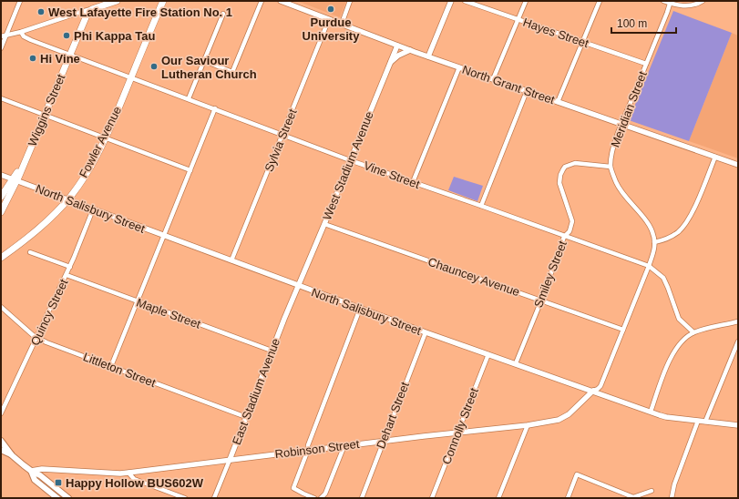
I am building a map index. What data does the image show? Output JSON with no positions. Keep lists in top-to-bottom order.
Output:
{
  "streets": {
    "main road": ["Wiggins Street", "Fowler Avenue"],
    "street": [
      "Hayes Street",
      "North Grant Street",
      "Meridian Street",
      "Sylvia Street",
      "West Stadium Avenue",
      "Vine Street",
      "North Salisbury Street",
      "Smiley Street",
      "Chauncey Avenue",
      "Quincy Street",
      "Maple Street",
      "Littleton Street",
      "East Stadium Avenue",
      "Dehart Street",
      "Connolly Street",
      "Robinson Street"
    ]
  },
  "crossings": [
    ["Hayes Street", "Meridian Street"],
    ["North Grant Street", "Meridian Street"],
    ["North Grant Street", "Sylvia Street"],
    ["North Grant Street", "West Stadium Avenue"],
    ["Meridian Street", "Smiley Street"],
    ["Wiggins Street", "Vine Street"],
    ["Wiggins Street", "North Salisbury Street"],
    ["Sylvia Street", "Vine Street"],
    ["Sylvia Street", "North Salisbury Street"],
    ["Fowler Avenue", "Vine Street"],
    ["Fowler Avenue", "North Salisbury Street"],
    ["West Stadium Avenue", "Vine Street"],
    ["West Stadium Avenue", "North Salisbury Street"],
    ["West Stadium Avenue", "Chauncey Avenue"],
    ["West Stadium Avenue", "East Stadium Avenue"],
    ["Vine Street", "Smiley Street"],
    ["North Salisbury Street", "Smiley Street"],
    ["North Salisbury Street", "Quincy Street"],
    ["North Salisbury Street", "East Stadium Avenue"],
    ["North Salisbury Street", "Dehart Street"],
    ["North Salisbury Street", "Connolly Street"],
    ["North Salisbury Street", "Robinson Street"],
    ["Smiley Street", "Chauncey Avenue"],
    ["Quincy Street", "Maple Street"],
    ["Quincy Street", "Littleton Street"],
    ["Maple Street", "East Stadium Avenue"],
    ["Littleton Street", "East Stadium Avenue"],
    ["East Stadium Avenue", "Robinson Street"],
    ["Dehart Street", "Robinson Street"],
    ["Connolly Street", "Robinson Street"]
  ],
  "places": {
    "other": [
      "Purdue University",
      "West Lafayette Fire Station No. 1",
      "Phi Kappa Tau",
      "Hi Vine",
      "Our Saviour Lutheran Church"
    ],
    "transit": ["Happy Hollow BUS602W"]
  },
  "scale_bar": "100 m"
}
